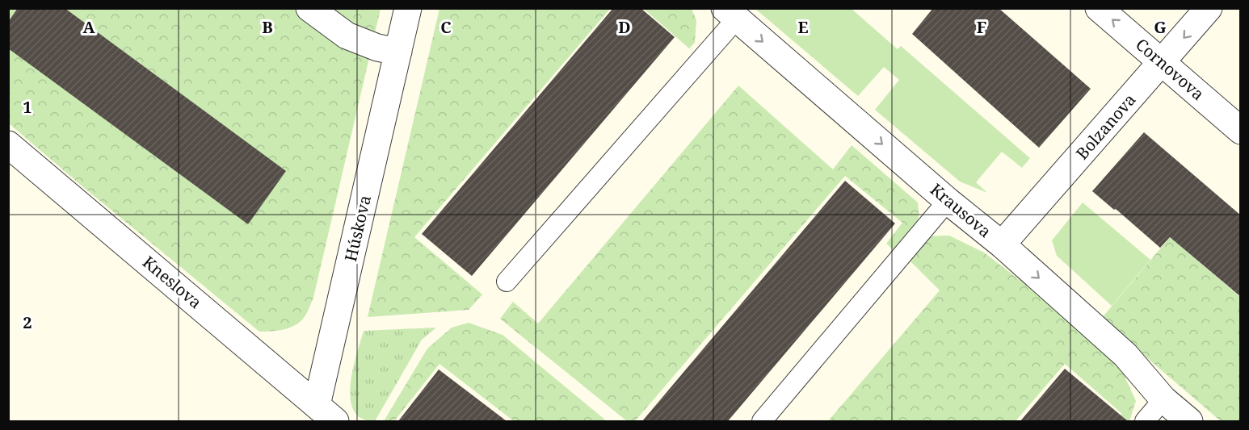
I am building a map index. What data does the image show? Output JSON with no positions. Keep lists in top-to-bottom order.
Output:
{
  "streets": {
    "street": [
      "Cornovova",
      "Bolzanova",
      "Krausova",
      "Húskova",
      "Kneslova"
    ]
  },
  "crossings": [
    ["Cornovova", "Bolzanova"],
    ["Bolzanova", "Krausova"],
    ["Húskova", "Kneslova"]
  ],
  "one_way": ["Cornovova", "Krausova"],
  "grid": {
    "columns": [
      "A",
      "B",
      "C",
      "D",
      "E",
      "F",
      "G"
    ],
    "rows": ["1", "2"]
  }
}
